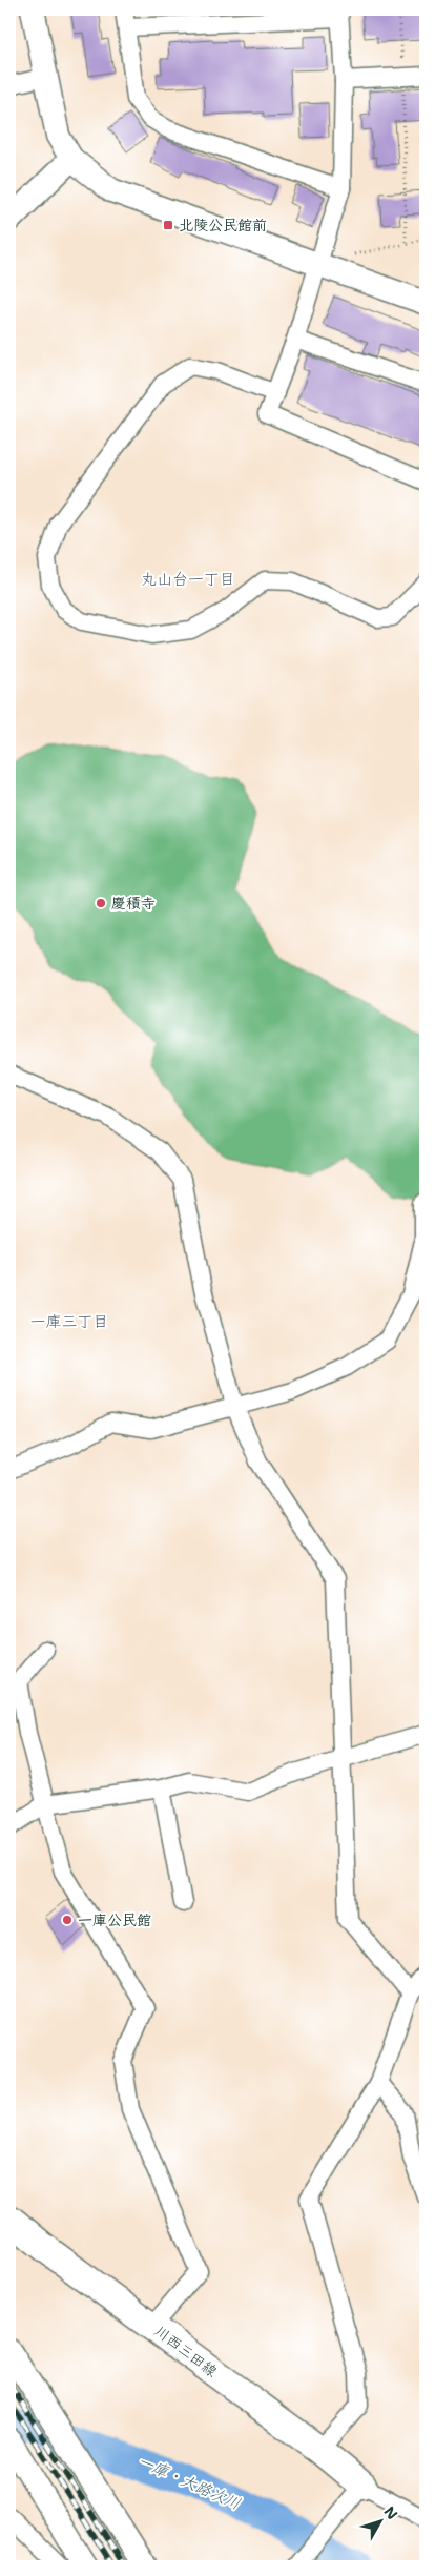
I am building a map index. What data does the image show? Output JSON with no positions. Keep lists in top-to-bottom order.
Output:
{
  "streets": {
    "main road": ["川西三田線"]
  },
  "districts": ["丸山台一丁目", "一庫三丁目"],
  "water": ["一庫・大路次川"],
  "places": {
    "transit": ["北陵公民館前"],
    "other": ["慶積寺", "一庫公民館"]
  },
  "north": "top right"
}
